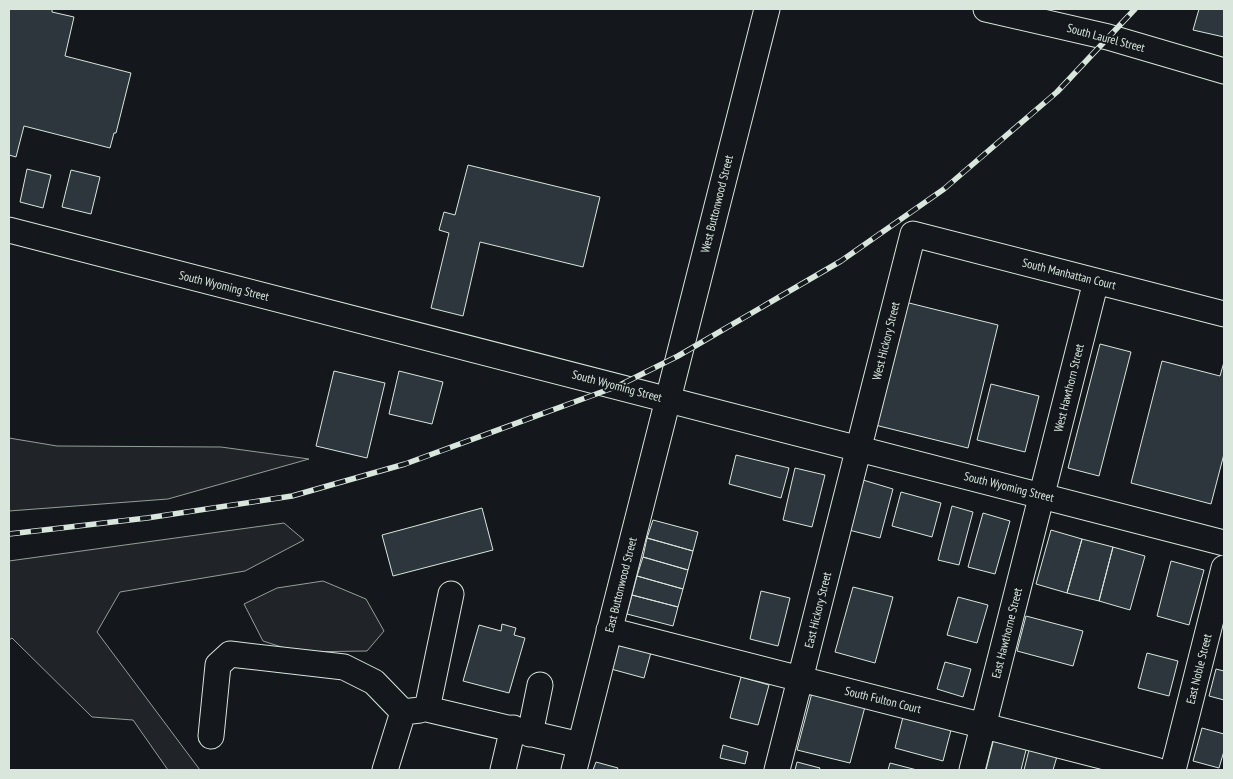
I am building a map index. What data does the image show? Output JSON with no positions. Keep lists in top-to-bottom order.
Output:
{
  "streets": {
    "street": [
      "South Laurel Street",
      "West Buttonwood Street",
      "South Manhattan Court",
      "South Wyoming Street",
      "West Hickory Street",
      "West Hawthorn Street",
      "East Buttonwood Street",
      "East Hickory Street",
      "East Hawthorne Street",
      "East Noble Street",
      "South Fulton Court"
    ]
  },
  "crossings": [
    ["West Buttonwood Street", "South Wyoming Street"],
    ["West Buttonwood Street", "East Buttonwood Street"],
    ["South Manhattan Court", "West Hickory Street"],
    ["South Manhattan Court", "West Hawthorn Street"],
    ["South Wyoming Street", "West Hickory Street"],
    ["South Wyoming Street", "West Hawthorn Street"],
    ["South Wyoming Street", "East Buttonwood Street"],
    ["South Wyoming Street", "East Hickory Street"],
    ["South Wyoming Street", "East Hawthorne Street"],
    ["West Hickory Street", "East Hickory Street"],
    ["West Hawthorn Street", "East Hawthorne Street"],
    ["East Buttonwood Street", "South Fulton Court"],
    ["East Hickory Street", "South Fulton Court"],
    ["East Hawthorne Street", "South Fulton Court"]
  ]
}
